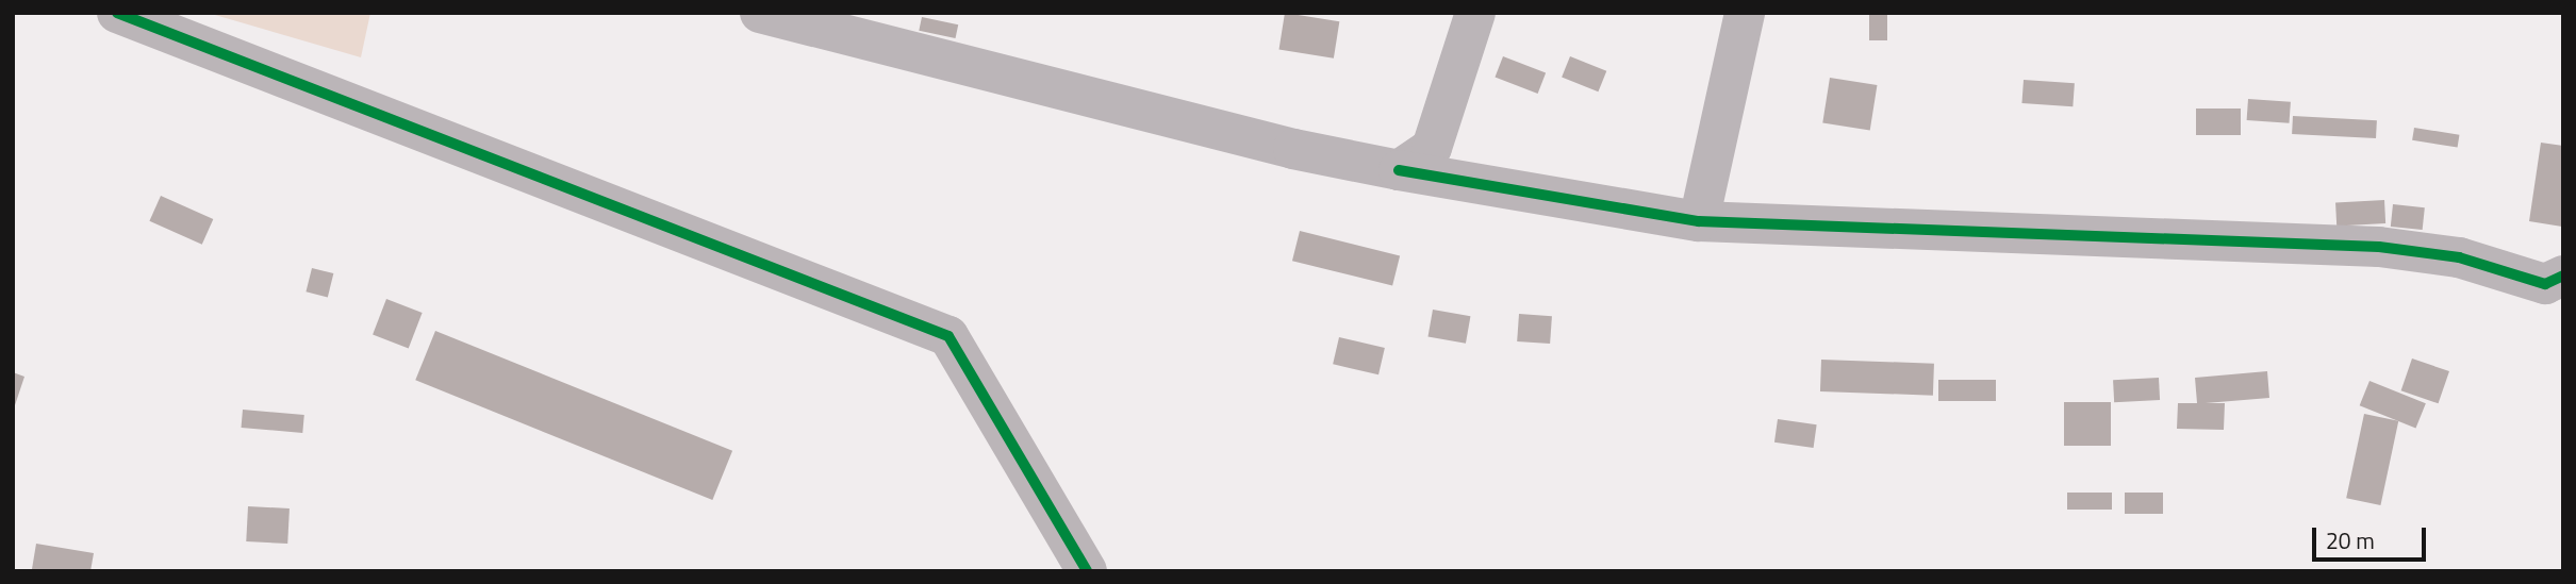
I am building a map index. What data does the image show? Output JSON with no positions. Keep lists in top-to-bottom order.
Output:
{
  "scale_bar": "20 m"
}
